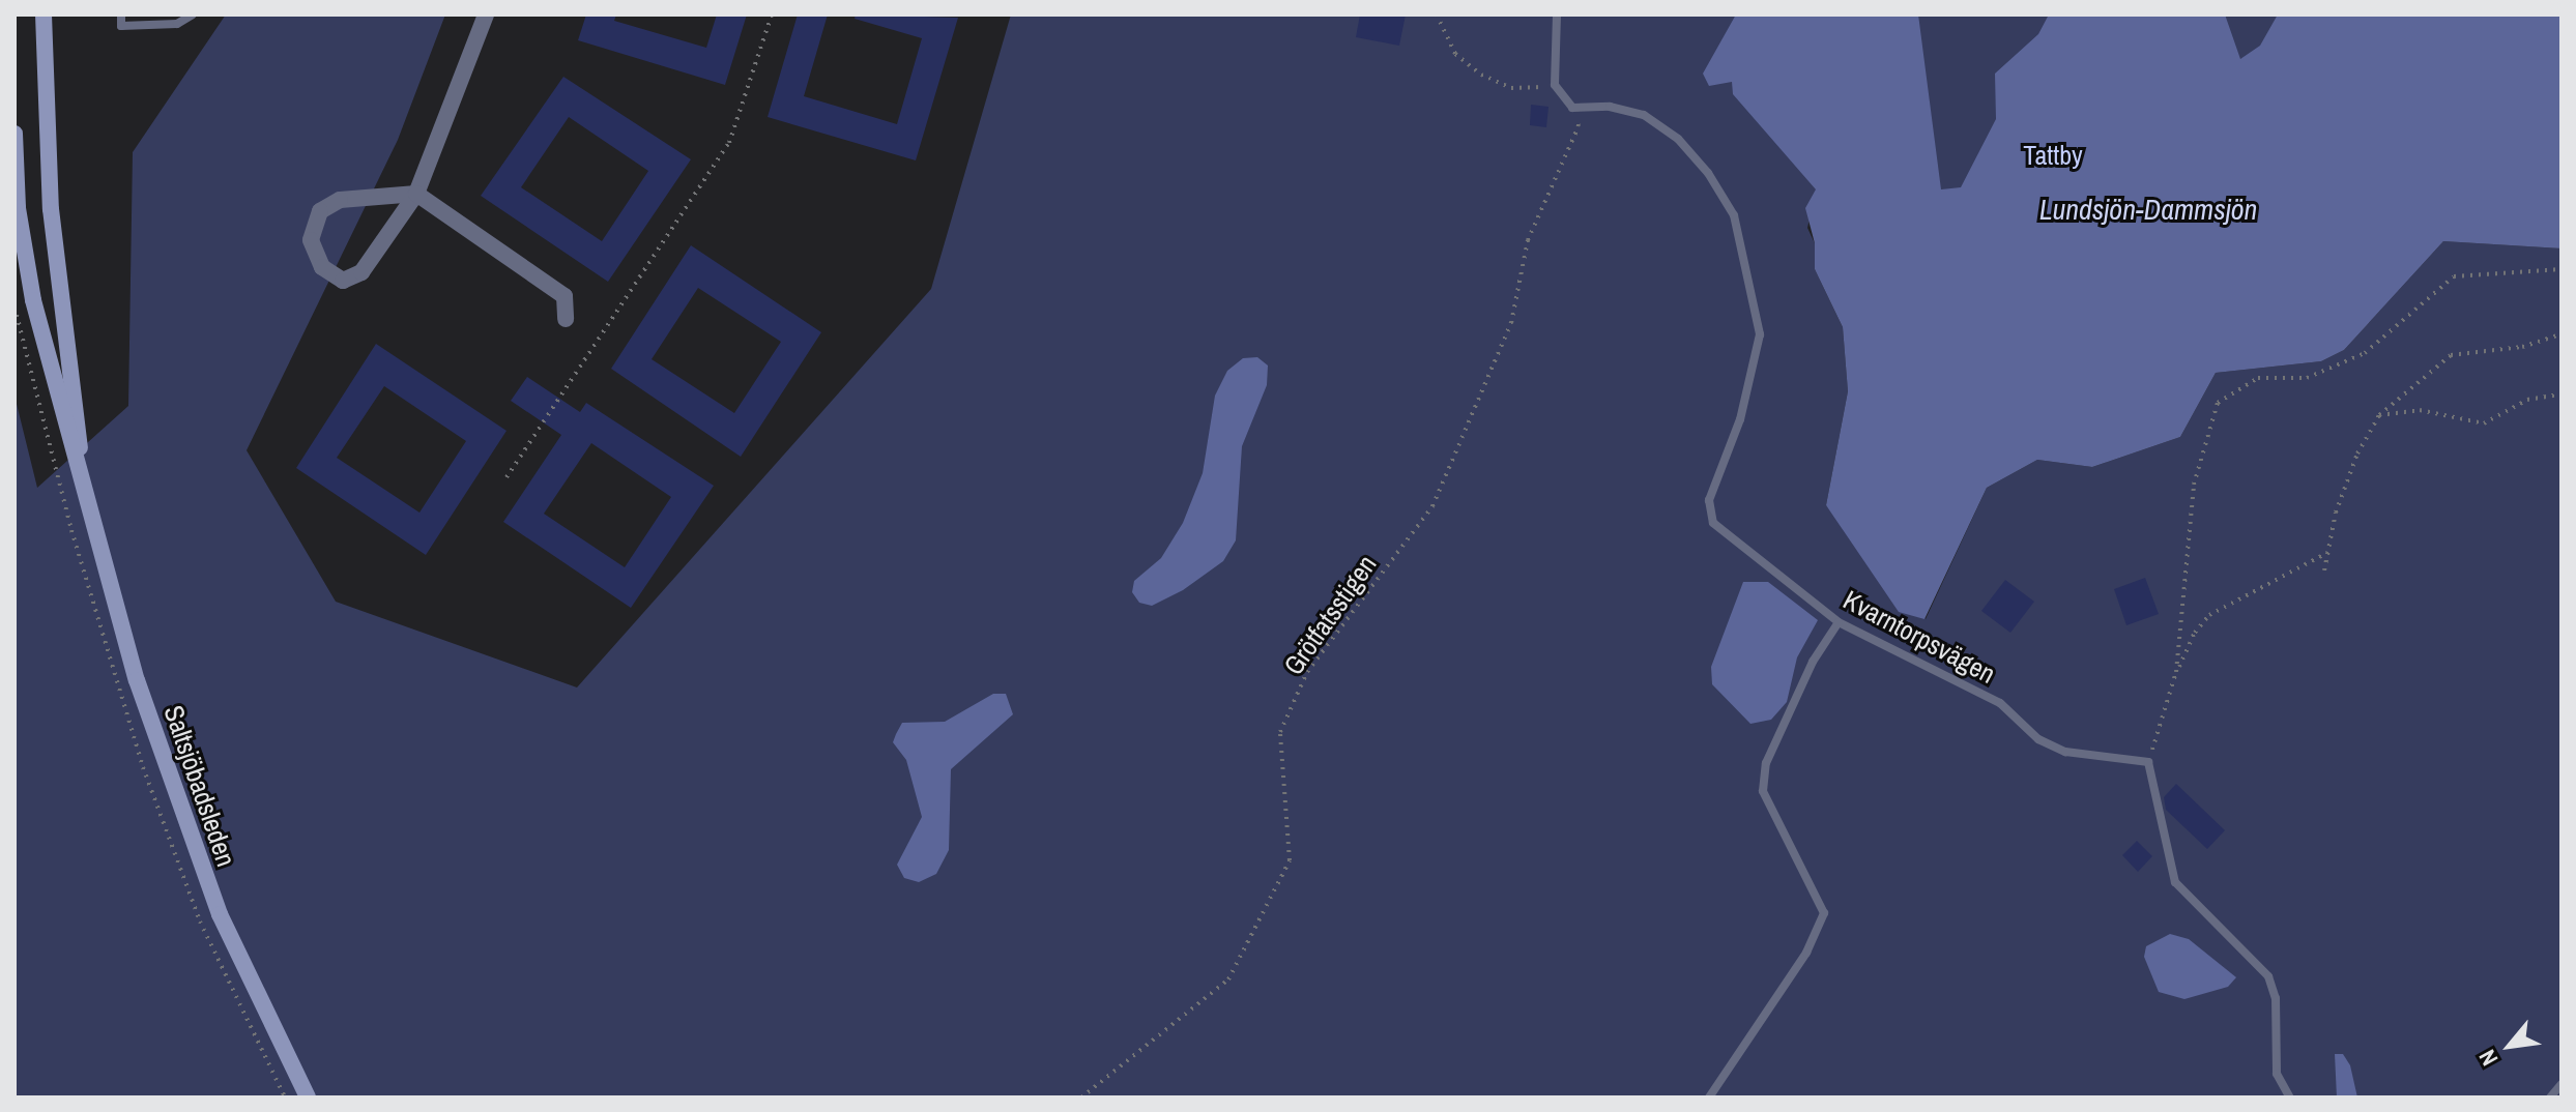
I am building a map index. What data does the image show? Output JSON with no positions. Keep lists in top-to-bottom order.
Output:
{
  "streets": {
    "main road": ["Saltsjöbadsleden"],
    "lane": ["Kvarntorpsvägen"],
    "path": ["Grötfatsstigen"]
  },
  "crossings": [
    ["Grötfatsstigen", "Kvarntorpsvägen"]
  ],
  "water": ["Lundsjön-Dammsjön"],
  "parks": ["Tattby"],
  "north": "bottom left"
}
